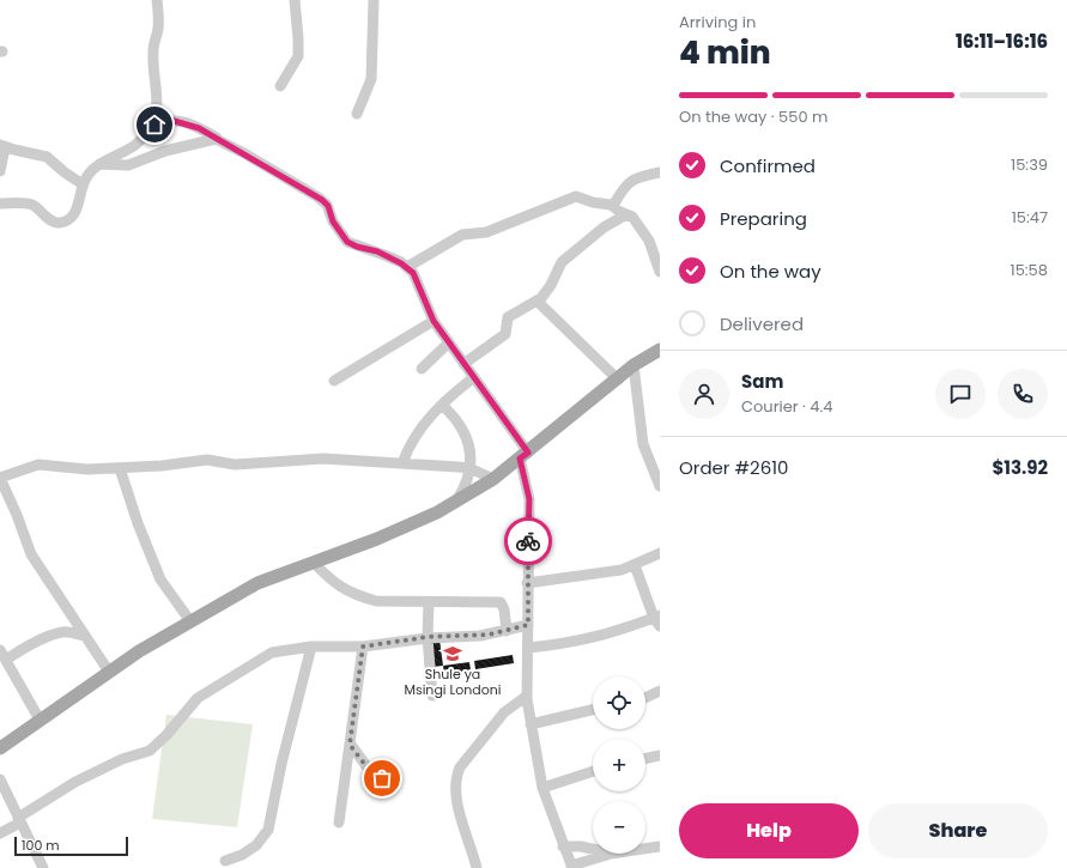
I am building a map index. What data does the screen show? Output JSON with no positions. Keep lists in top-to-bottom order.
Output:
{
  "places": {
    "school or university": ["Shule ya Msingi Londoni"]
  },
  "scale_bar": "100 m",
  "page": {
    "heading": ["4 min", "Arriving in", "16:11–16:16"],
    "panel": [
      "Sam",
      "Courier · 4.4",
      "Order #2610",
      "$13.92"
    ],
    "bar": "On the way · 550 m",
    "list": [
      ["Confirmed", "15:39"],
      ["Preparing", "15:47"],
      ["On the way", "15:58"],
      "Delivered"
    ],
    "map_buttons": ["+", "−"],
    "buttons": ["Help", "Share"],
    "scale": "100 m"
  }
}
